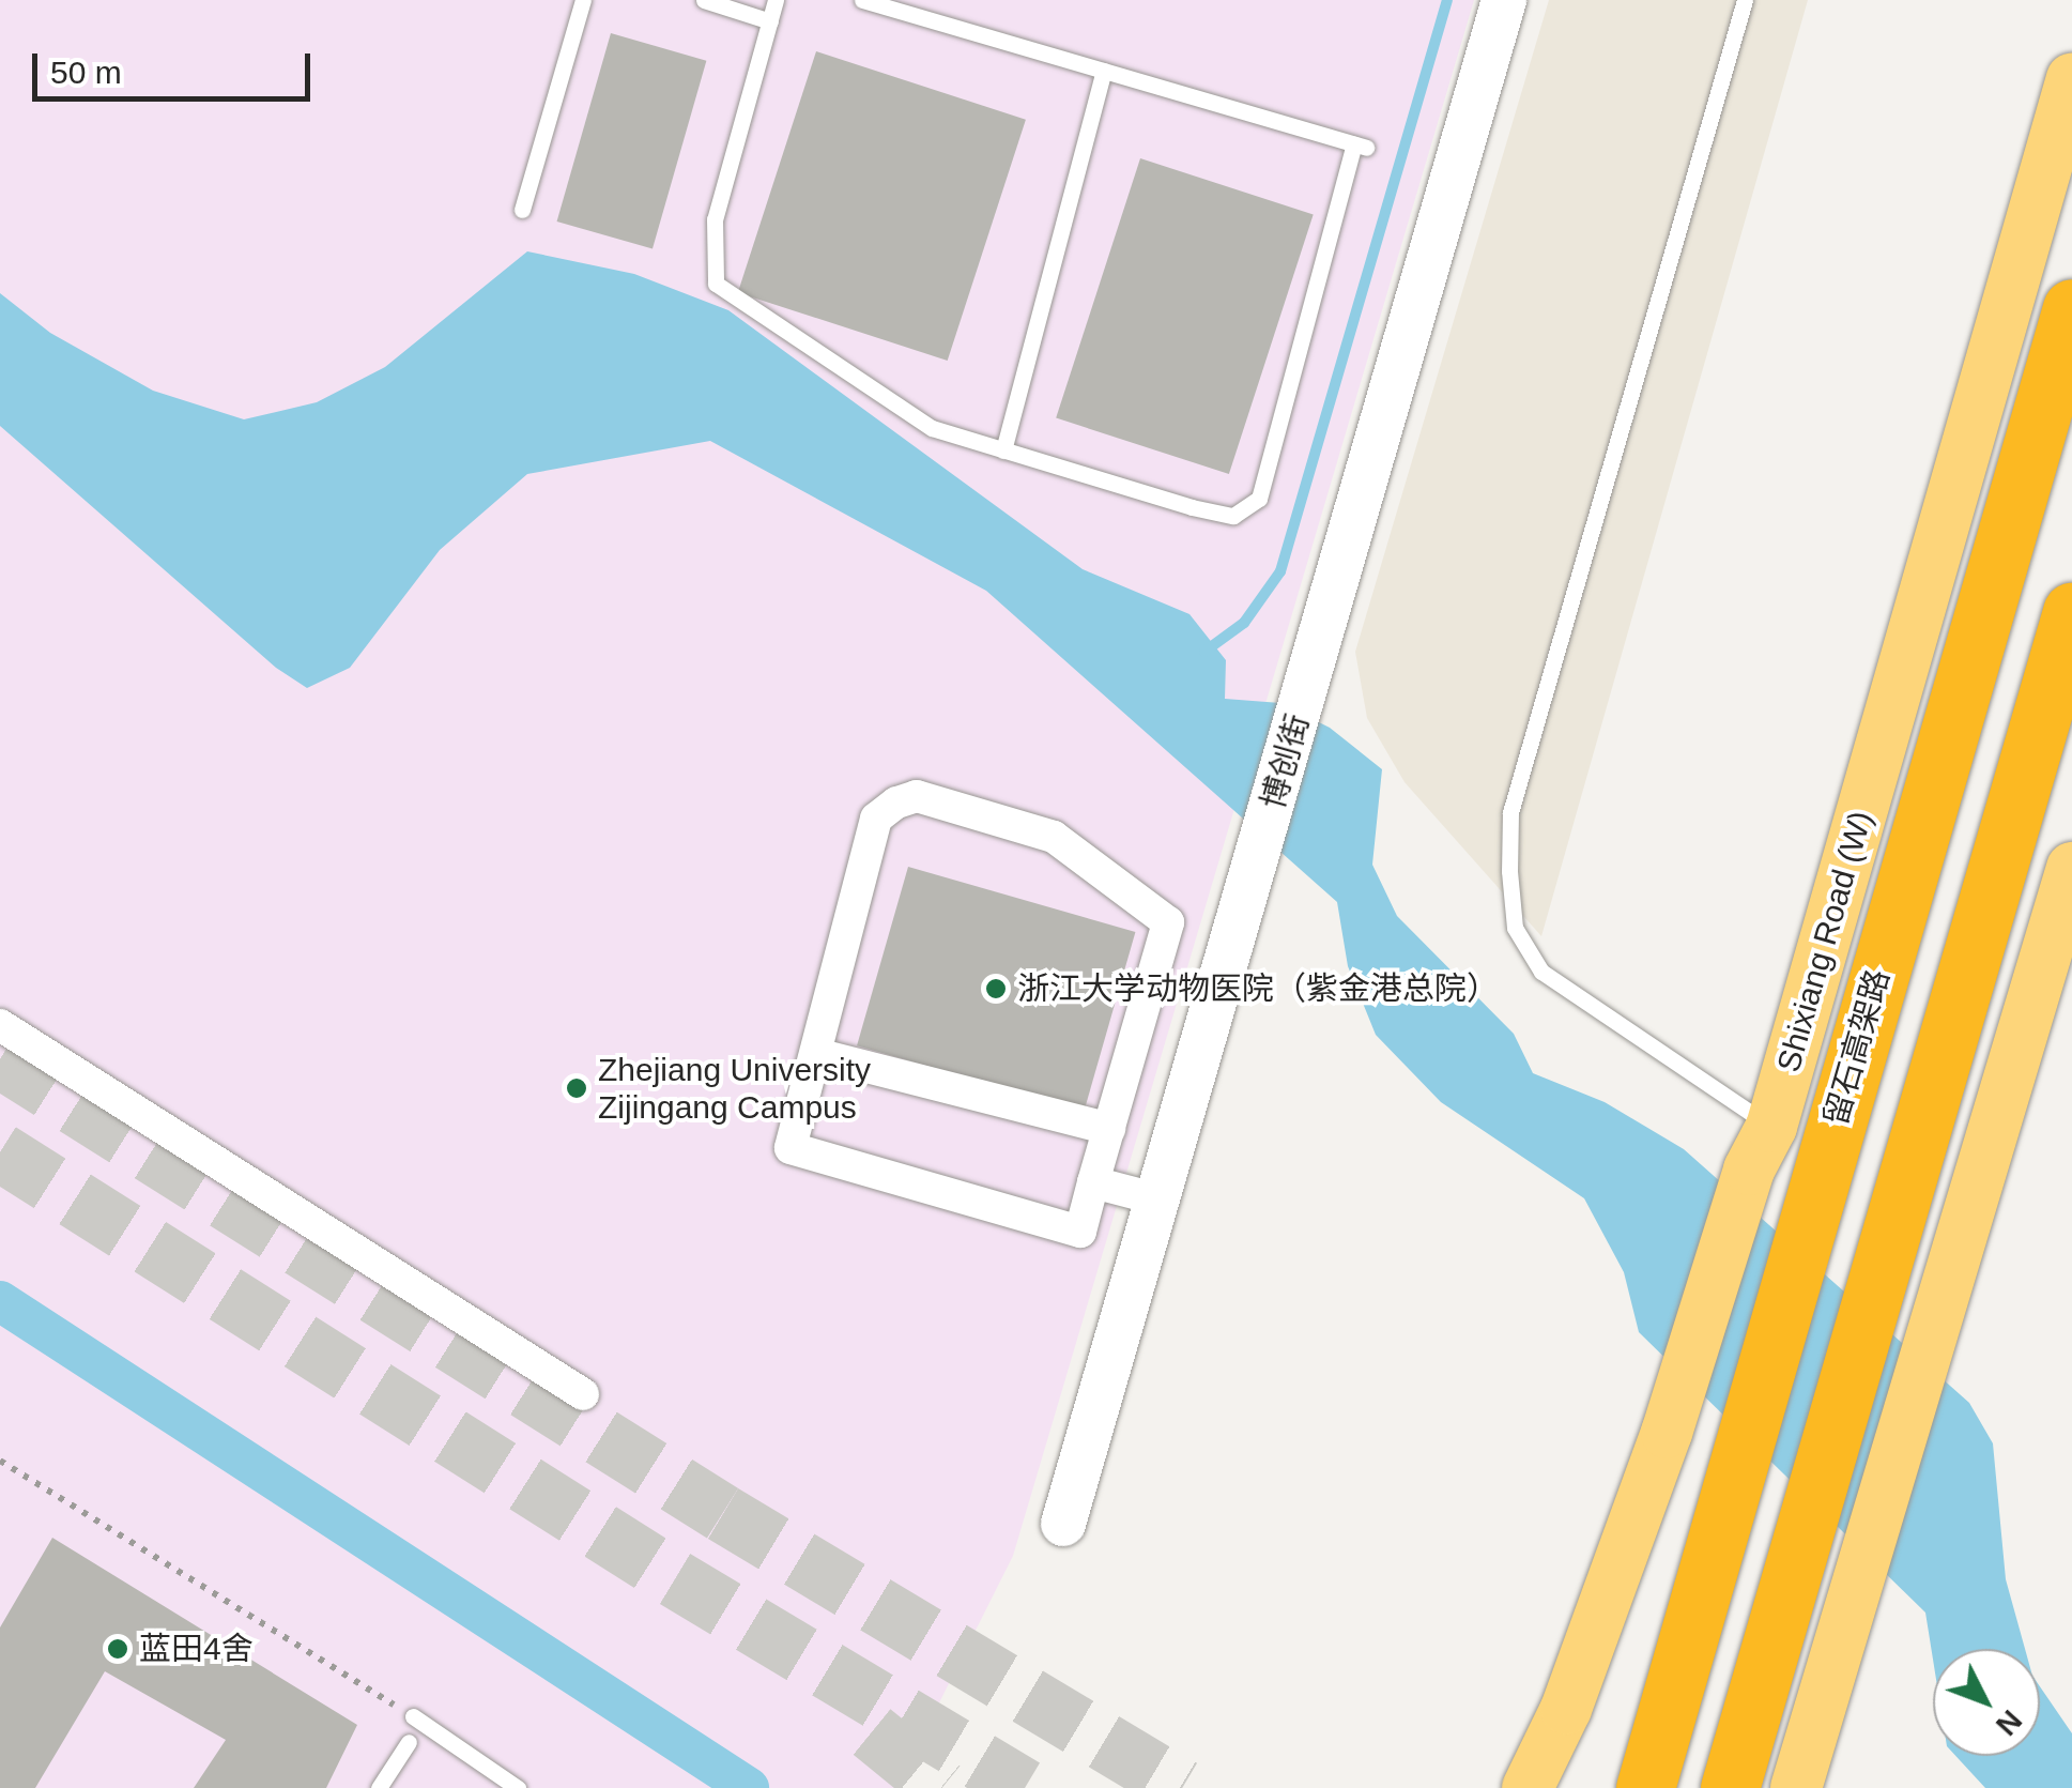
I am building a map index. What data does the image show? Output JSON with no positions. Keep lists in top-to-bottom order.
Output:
{
  "streets": {
    "highway": ["留石高架路"],
    "main road": ["Shixiang Road (W)"],
    "street": ["博创街"]
  },
  "places": ["浙江大学动物医院（紫金港总院）", "Zhejiang University Zijingang Campus", "蓝田4舍"],
  "scale_bar": "50 m",
  "north": "bottom right"
}
